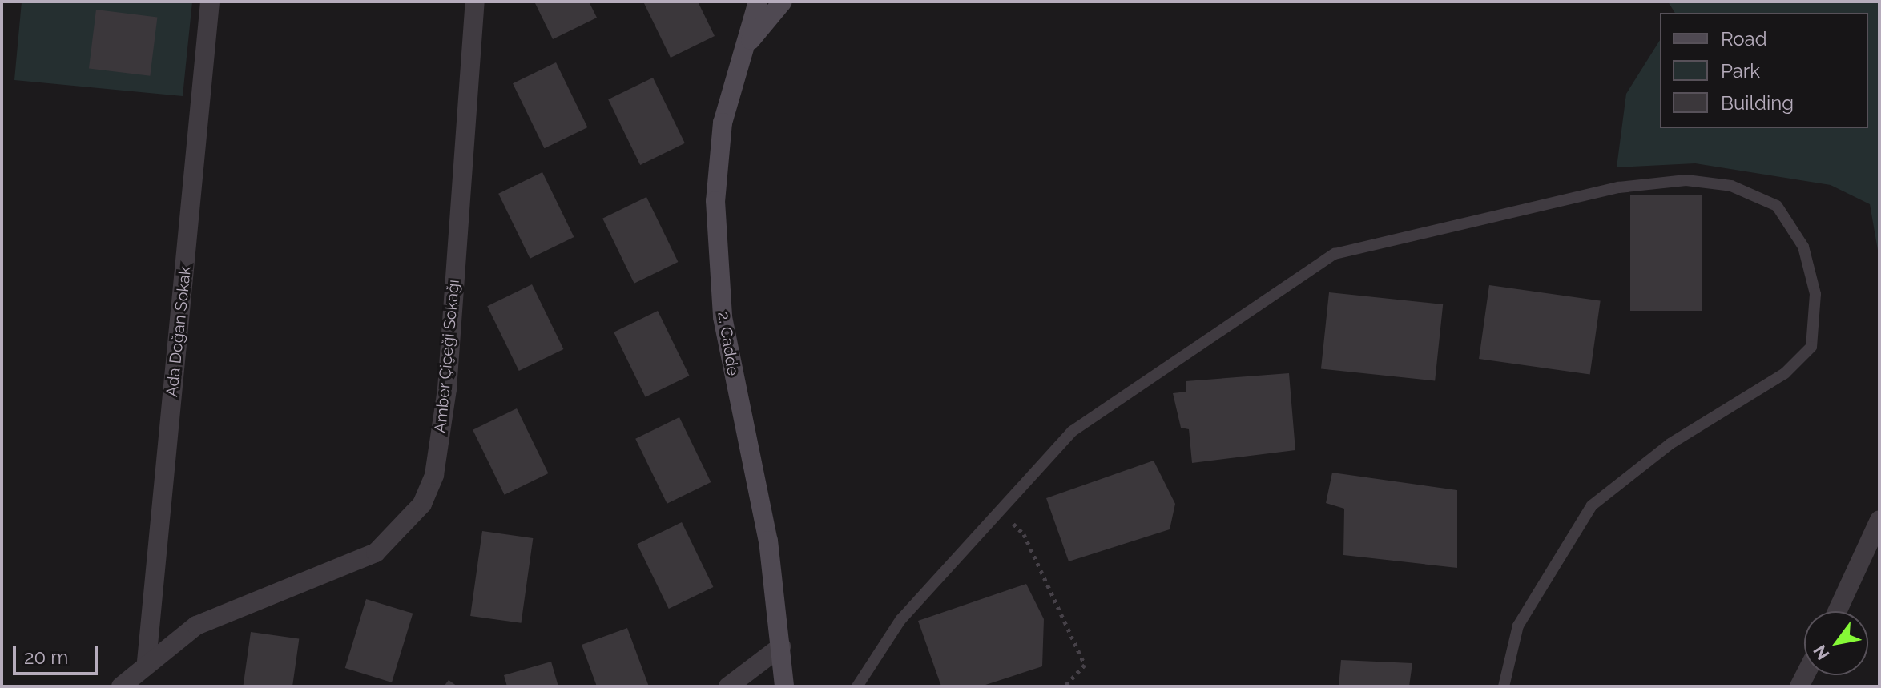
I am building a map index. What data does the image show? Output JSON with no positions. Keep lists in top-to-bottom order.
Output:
{
  "streets": {
    "street": ["Ada Doğan Sokak", "2. Cadde", "Amber Çiçeği Sokağı"]
  },
  "crossings": [
    ["Ada Doğan Sokak", "Amber Çiçeği Sokağı"]
  ],
  "legend": ["Road", "Park", "Building"],
  "scale_bar": "20 m",
  "north": "bottom left"
}
